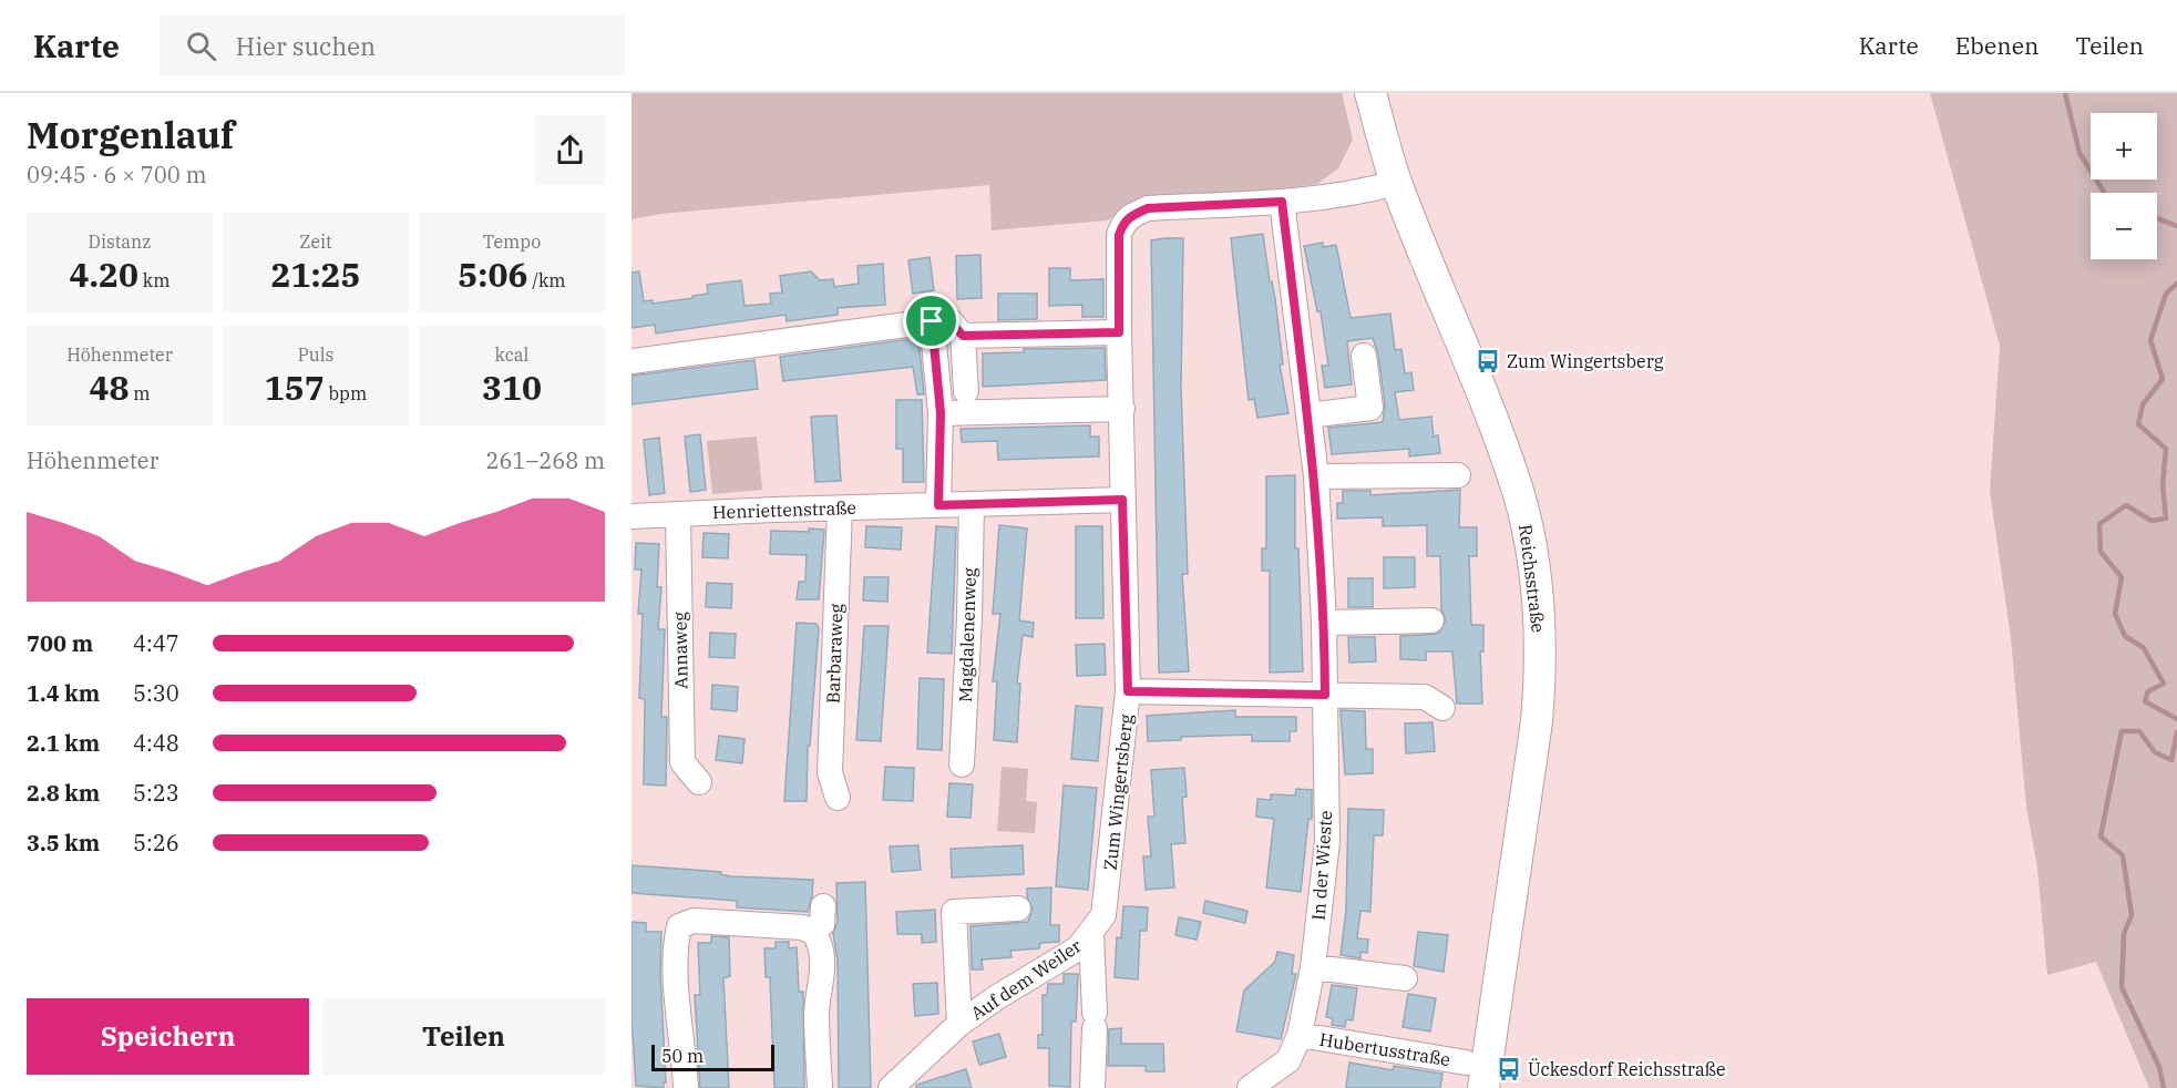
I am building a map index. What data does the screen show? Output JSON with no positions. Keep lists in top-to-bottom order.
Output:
{
  "streets": {
    "main road": ["Reichsstraße"],
    "street": [
      "Henriettenstraße",
      "Magdalenenweg",
      "Annaweg",
      "Barbaraweg",
      "Zum Wingertsberg",
      "In der Wieste",
      "Auf dem Weiler",
      "Hubertusstraße"
    ]
  },
  "crossings": [
    ["Henriettenstraße", "Magdalenenweg"],
    ["Henriettenstraße", "Annaweg"],
    ["Henriettenstraße", "Barbaraweg"],
    ["Henriettenstraße", "Zum Wingertsberg"],
    ["Reichsstraße", "Zum Wingertsberg"],
    ["Zum Wingertsberg", "In der Wieste"],
    ["Zum Wingertsberg", "Auf dem Weiler"],
    ["In der Wieste", "Hubertusstraße"]
  ],
  "places": {
    "bus stop": ["Zum Wingertsberg", "Ückesdorf Reichsstraße"]
  },
  "scale_bar": "50 m",
  "page": {
    "header": "Karte",
    "search": "Hier suchen",
    "nav": ["Karte", "Ebenen", "Teilen"],
    "heading": ["Morgenlauf", "09:45 · 6 × 700 m"],
    "map_buttons": ["+", "−"],
    "stats": [
      ["Distanz", "4.20 km"],
      ["Zeit", "21:25"],
      ["Tempo", "5:06 /km"],
      ["Höhenmeter", "48 m"],
      ["Puls", "157 bpm"],
      ["kcal", "310"]
    ],
    "chart": ["Höhenmeter", "261–268 m"],
    "list": [
      {
        "name": "700 m",
        "note": "4:47"
      },
      {
        "name": "1.4 km",
        "note": "5:30"
      },
      {
        "name": "2.1 km",
        "note": "4:48"
      },
      {
        "name": "2.8 km",
        "note": "5:23"
      },
      {
        "name": "3.5 km",
        "note": "5:26"
      }
    ],
    "buttons": ["Speichern", "Teilen"],
    "scale": "50 m"
  }
}
